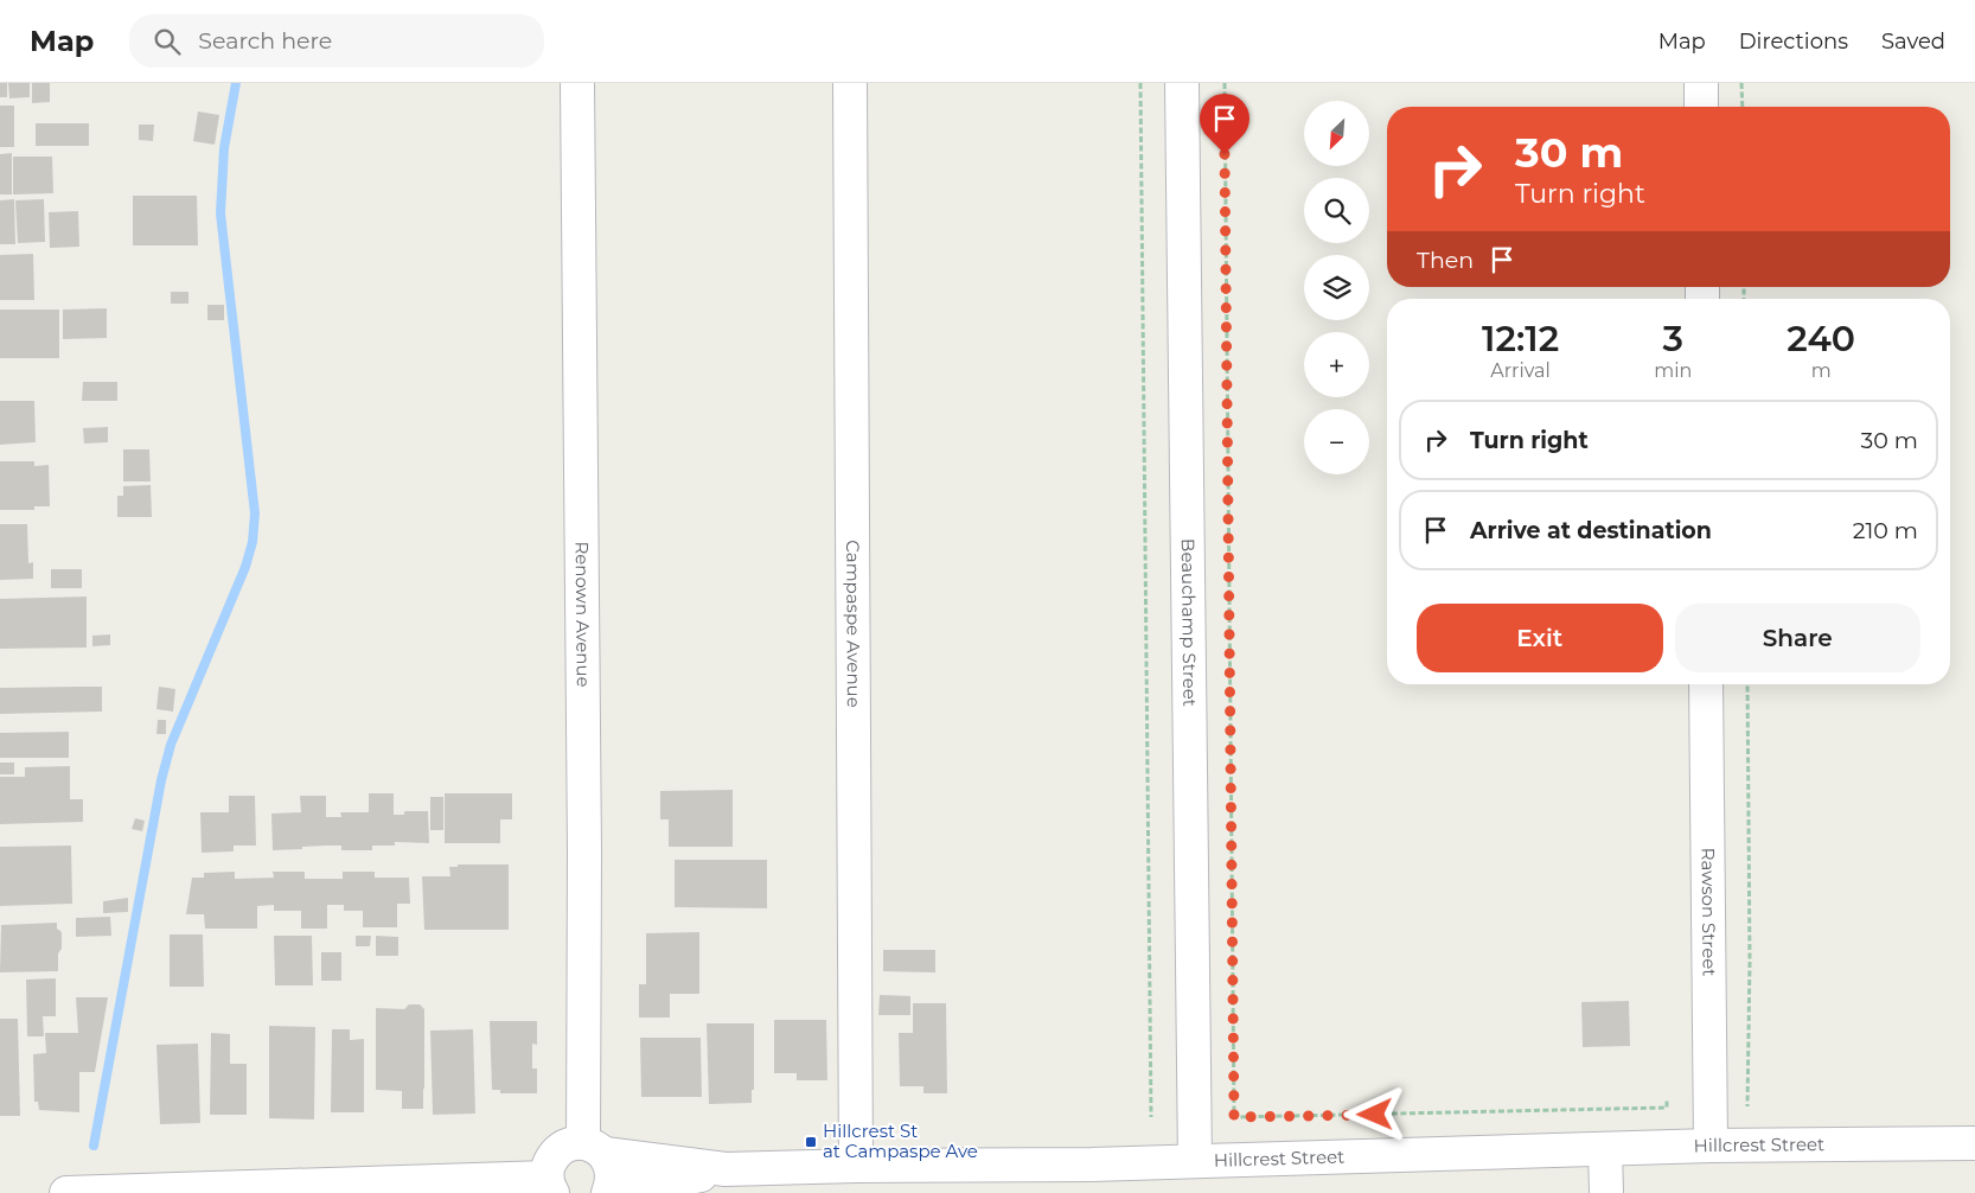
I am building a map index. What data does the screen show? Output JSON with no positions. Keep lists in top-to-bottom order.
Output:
{
  "streets": {
    "street": [
      "Renown Avenue",
      "Beauchamp Street",
      "Campaspe Avenue",
      "Rawson Street",
      "Hillcrest Street"
    ]
  },
  "crossings": [
    ["Renown Avenue", "Hillcrest Street"],
    ["Beauchamp Street", "Hillcrest Street"],
    ["Campaspe Avenue", "Hillcrest Street"],
    ["Rawson Street", "Hillcrest Street"]
  ],
  "places": {
    "transit": ["Hillcrest St at Campaspe Ave"]
  },
  "north": "bottom left",
  "page": {
    "header": "Map",
    "search": "Search here",
    "nav": ["Map", "Directions", "Saved"],
    "map_buttons": ["+", "−"],
    "turn": ["30 m", "Turn right"],
    "then": "Then",
    "eta": [
      "12:12",
      "Arrival",
      "3",
      "min",
      "240",
      "m"
    ],
    "list": [
      {
        "name": "Turn right",
        "value": "30 m"
      },
      {
        "name": "Arrive at destination",
        "value": "210 m"
      }
    ],
    "buttons": ["Exit", "Share"]
  }
}
